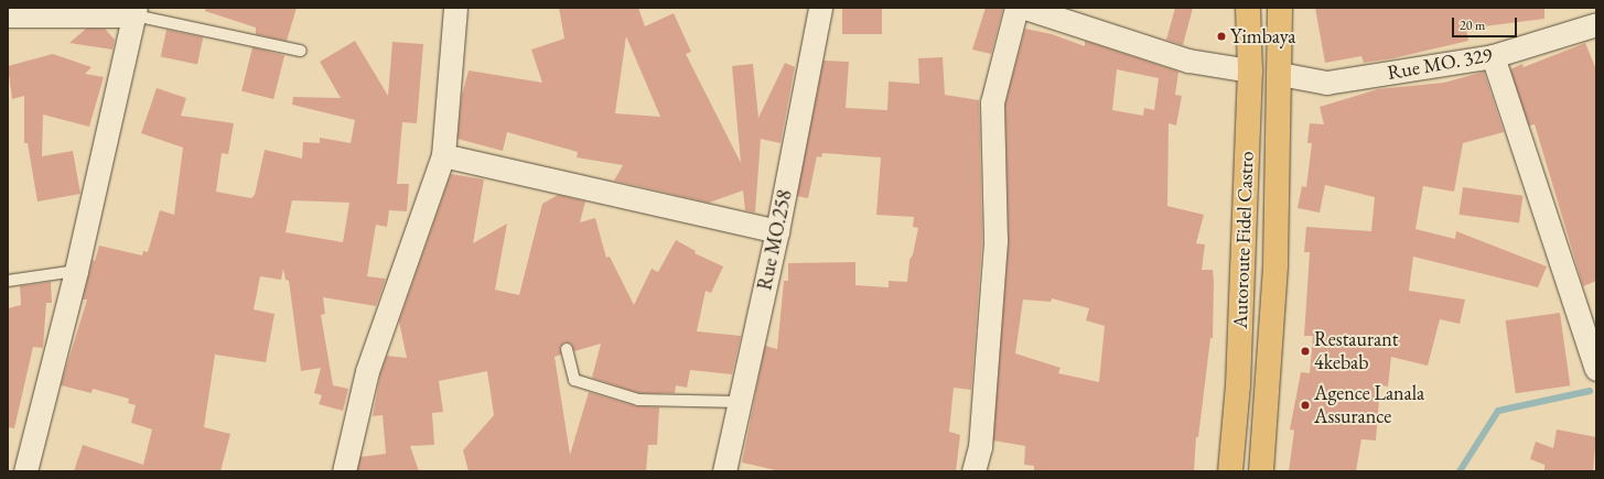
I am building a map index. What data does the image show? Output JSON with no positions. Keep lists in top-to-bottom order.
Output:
{
  "streets": {
    "highway": ["Autoroute Fidel Castro"],
    "street": ["Rue MO. 329", "Rue MO.258"]
  },
  "crossings": [
    ["Rue MO. 329", "Autoroute Fidel Castro"]
  ],
  "places": ["Yimbaya", "Restaurant 4kebab", "Agence Lanala Assurance"],
  "scale_bar": "20 m"
}
